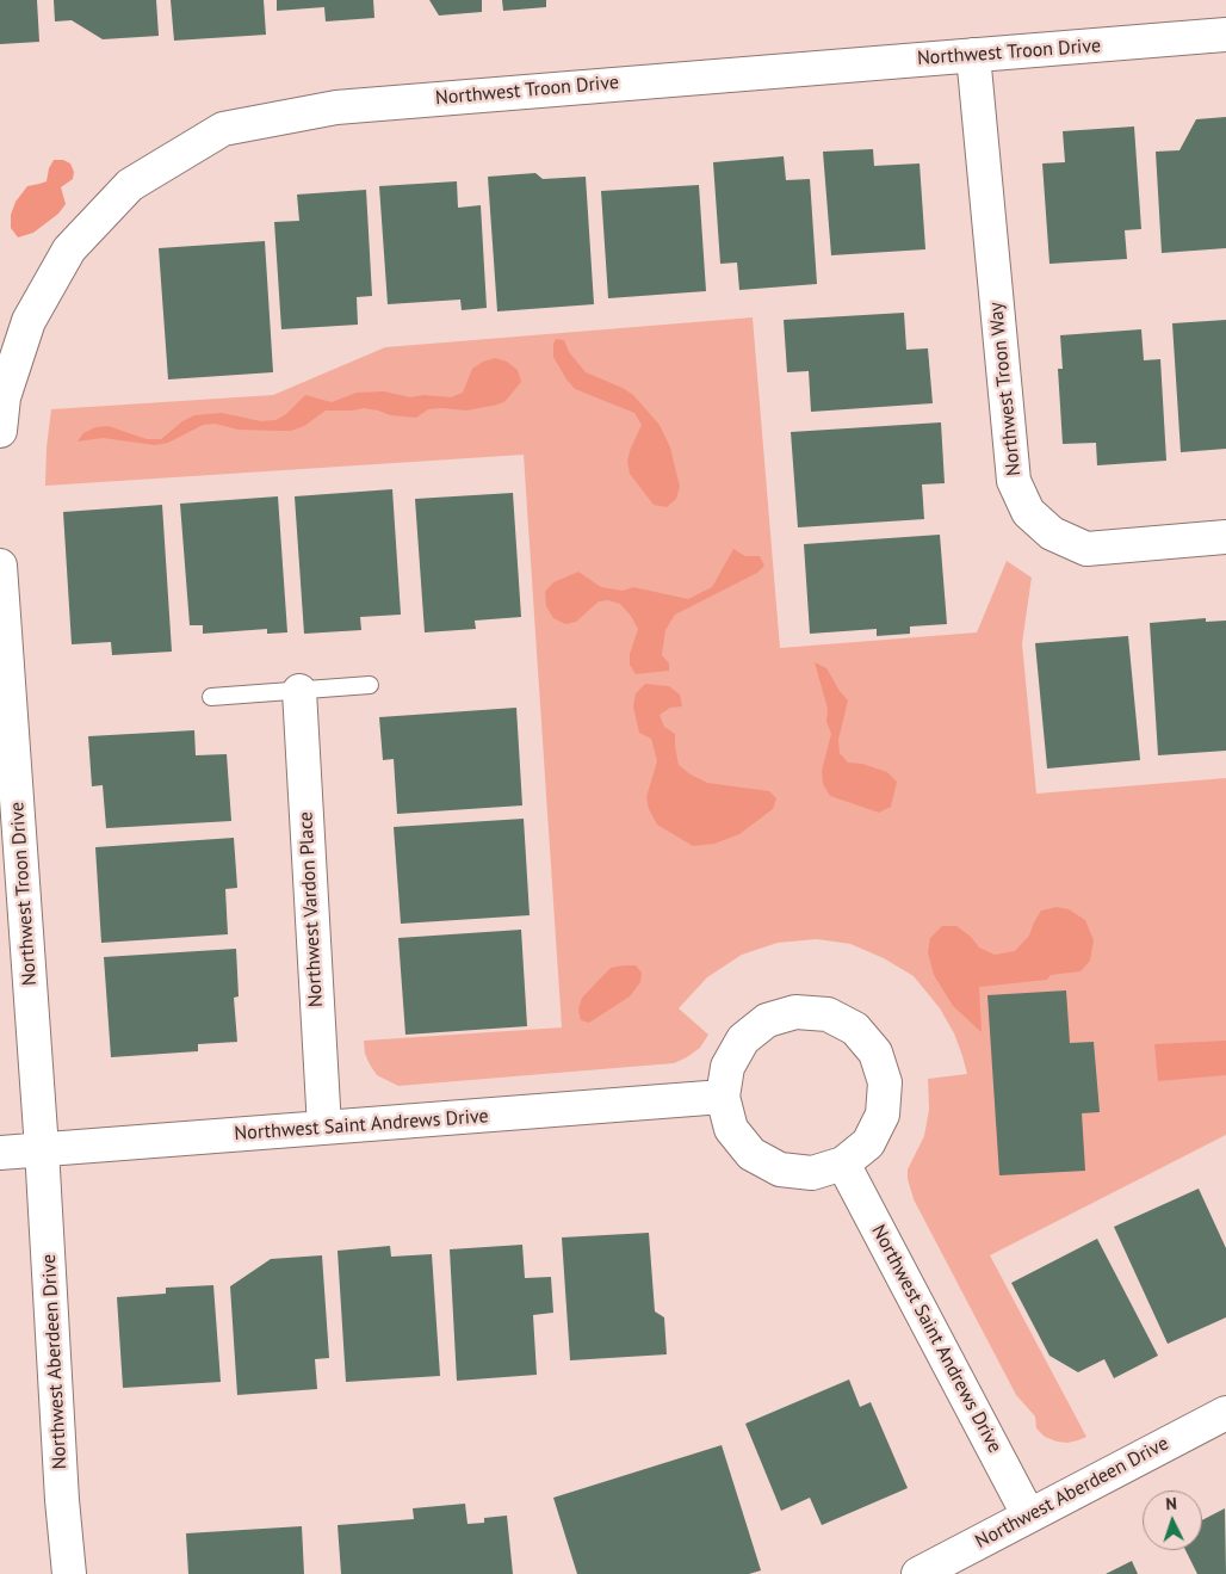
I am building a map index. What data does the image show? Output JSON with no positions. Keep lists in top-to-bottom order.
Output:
{
  "streets": {
    "street": [
      "Northwest Troon Drive",
      "Northwest Troon Way",
      "Northwest Vardon Place",
      "Northwest Saint Andrews Drive",
      "Northwest Aberdeen Drive"
    ]
  },
  "crossings": [
    ["Northwest Troon Drive", "Northwest Troon Way"],
    ["Northwest Troon Drive", "Northwest Saint Andrews Drive"],
    ["Northwest Troon Drive", "Northwest Aberdeen Drive"],
    ["Northwest Vardon Place", "Northwest Saint Andrews Drive"],
    ["Northwest Saint Andrews Drive", "Northwest Aberdeen Drive"]
  ],
  "north": "top"
}
